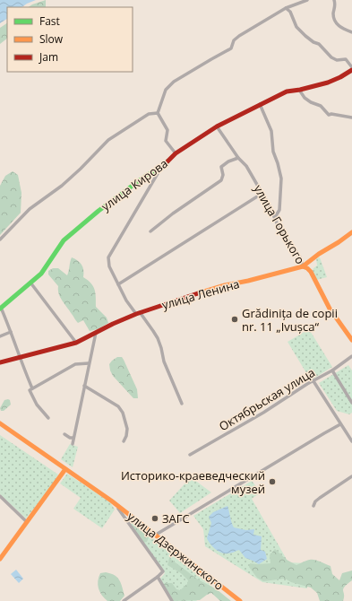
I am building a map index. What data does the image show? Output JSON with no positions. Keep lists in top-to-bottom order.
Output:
{
  "streets": {
    "main road": [
      "улица Кирова",
      "улица Горького",
      "улица Ленина",
      "улица Дзержинского"
    ],
    "street": ["Октябрьская улица"]
  },
  "crossings": [
    ["улица Кирова", "улица Горького"],
    ["улица Горького", "улица Ленина"]
  ],
  "places": ["Grădinița de copii nr. 11 „Ivușca“", "Историко-краеведческий музей", "ЗАГС"],
  "legend": ["Fast", "Slow", "Jam"]
}
